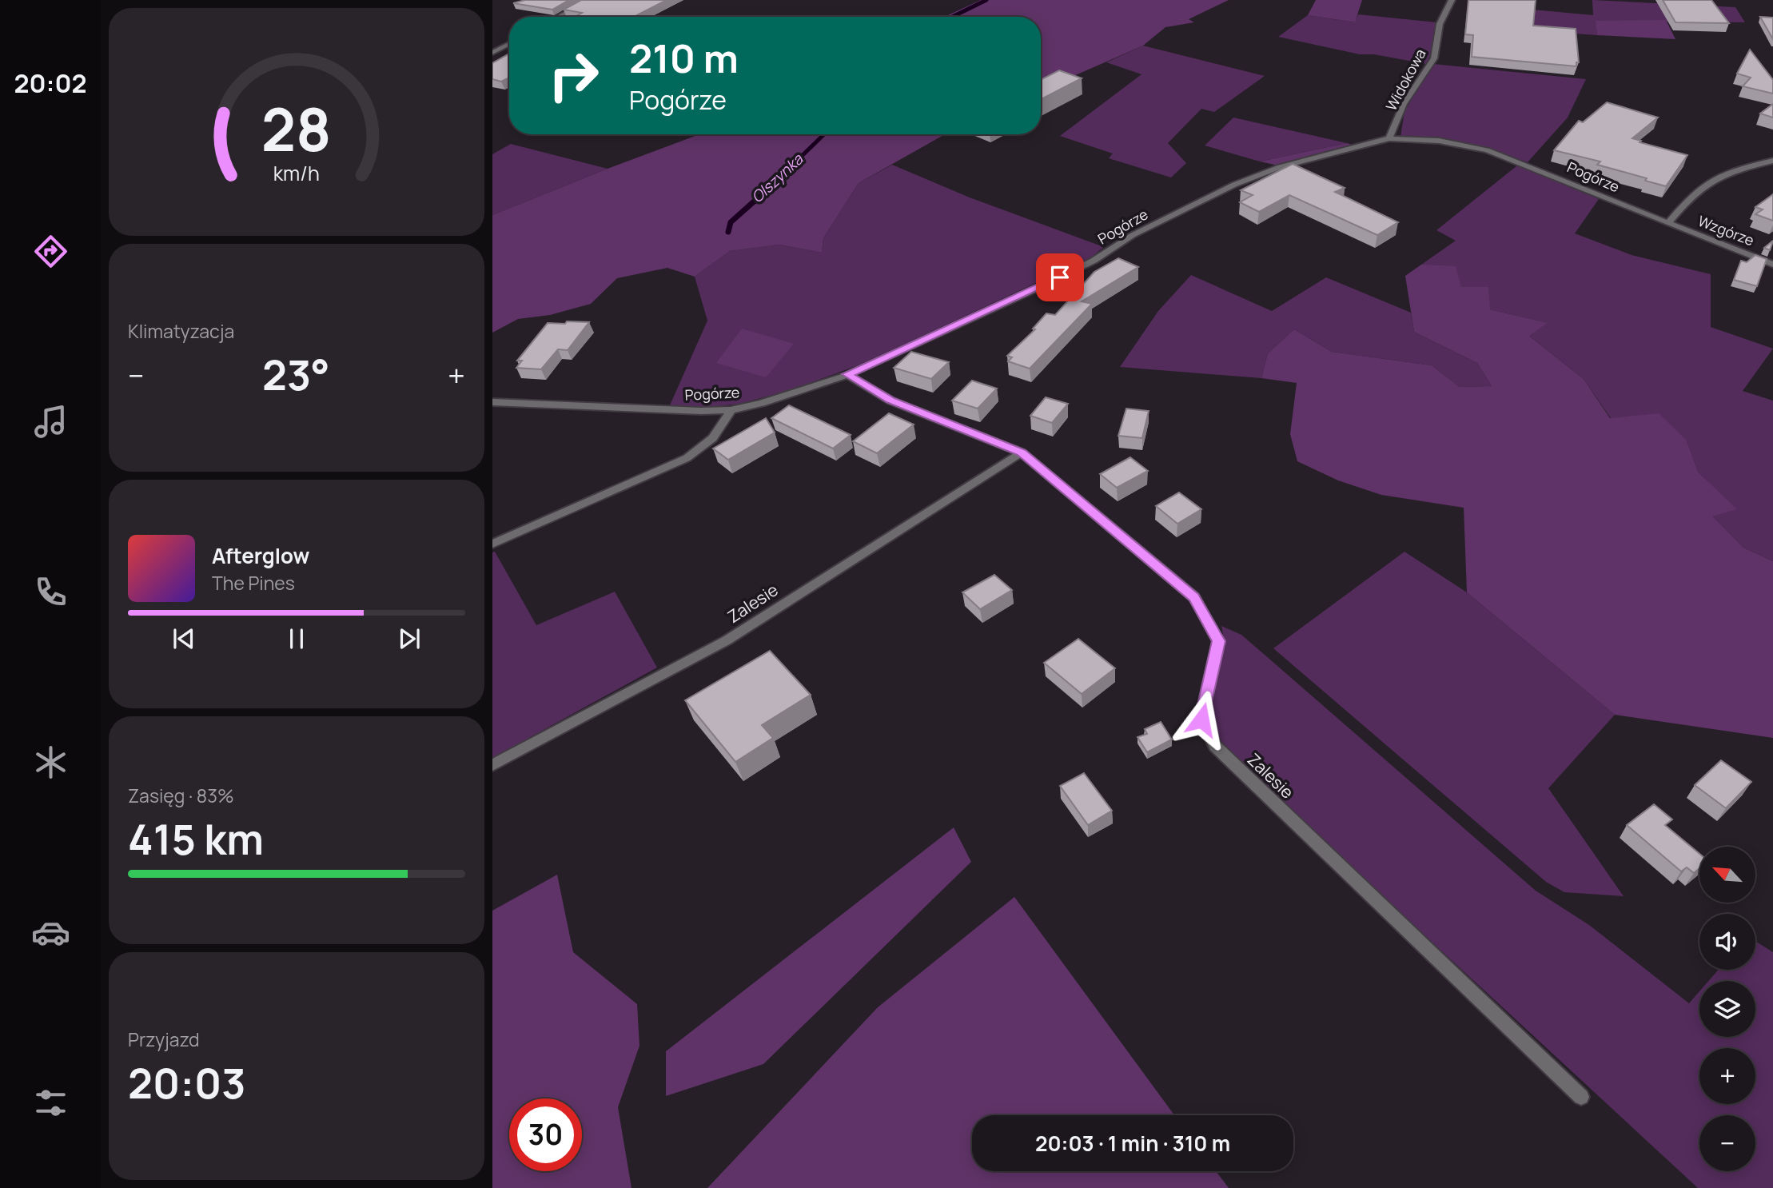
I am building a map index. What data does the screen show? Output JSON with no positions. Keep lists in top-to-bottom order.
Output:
{
  "streets": {
    "street": [
      "Widokowa",
      "Pogórze",
      "Wzgórze",
      "Zalesie"
    ]
  },
  "crossings": [
    ["Widokowa", "Pogórze"],
    ["Pogórze", "Wzgórze"],
    ["Pogórze", "Zalesie"]
  ],
  "water": ["Olszynka"],
  "north": "top left",
  "page": {
    "tabs": "20:02",
    "turn": ["210 m", "Pogórze"],
    "tile": [
      "Klimatyzacja",
      ["Zasięg · 83%", "415 km"],
      ["Przyjazd", "20:03"]
    ],
    "heat": ["−", "23°", "+"],
    "song": ["Afterglow", "The Pines"],
    "map_buttons": ["+", "−"],
    "limit": "30",
    "trip": "20:03 · 1 min · 310 m",
    "gauge": ["28", "km/h"]
  }
}
